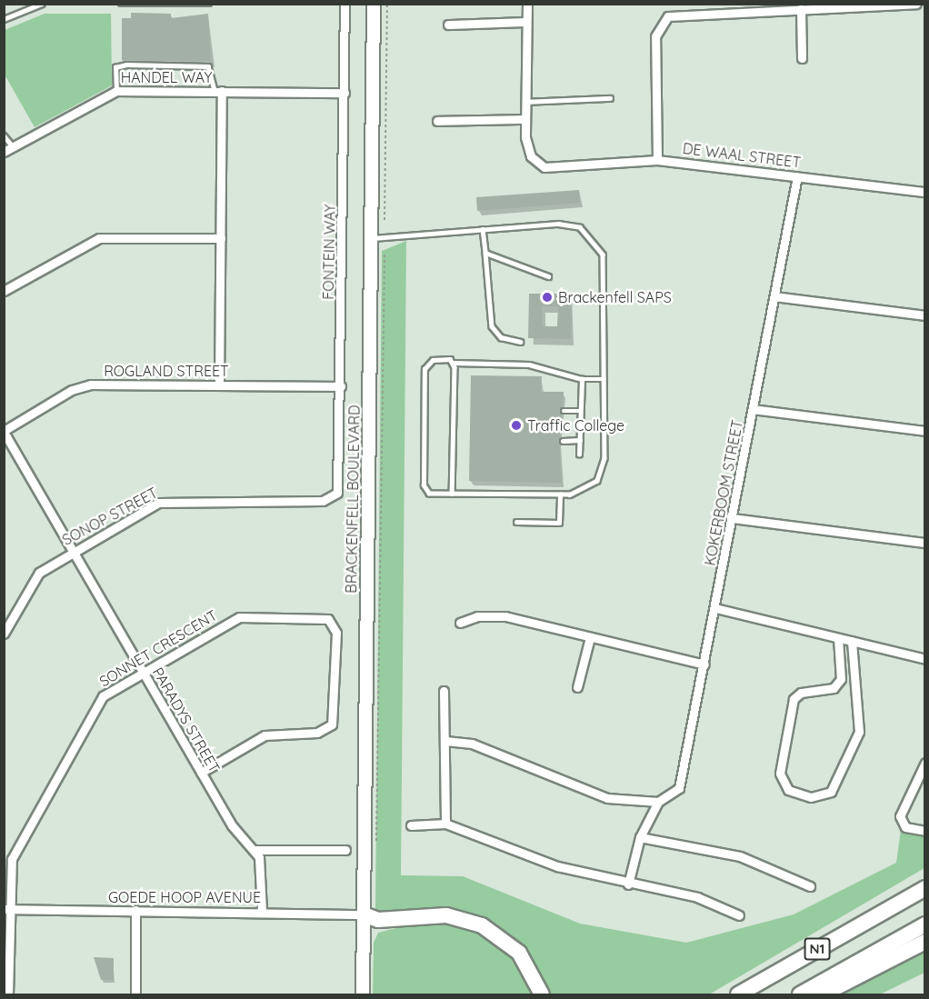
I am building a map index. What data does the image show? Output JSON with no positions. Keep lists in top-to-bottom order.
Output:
{
  "streets": {
    "highway": ["N1"],
    "street": [
      "HANDEL WAY",
      "DE WAAL STREET",
      "FONTEIN WAY",
      "ROGLAND STREET",
      "KOKERBOOM STREET",
      "BRACKENFELL BOULEVARD",
      "SONOP STREET",
      "SONNET CRESCENT",
      "PARADYS STREET",
      "GOEDE HOOP AVENUE"
    ]
  },
  "crossings": [
    ["HANDEL WAY", "FONTEIN WAY"],
    ["DE WAAL STREET", "KOKERBOOM STREET"],
    ["FONTEIN WAY", "ROGLAND STREET"],
    ["FONTEIN WAY", "SONOP STREET"],
    ["ROGLAND STREET", "PARADYS STREET"],
    ["BRACKENFELL BOULEVARD", "GOEDE HOOP AVENUE"],
    ["SONOP STREET", "PARADYS STREET"],
    ["SONNET CRESCENT", "PARADYS STREET"],
    ["SONNET CRESCENT", "GOEDE HOOP AVENUE"],
    ["PARADYS STREET", "GOEDE HOOP AVENUE"]
  ],
  "places": ["Brackenfell SAPS", "Traffic College"]
}
